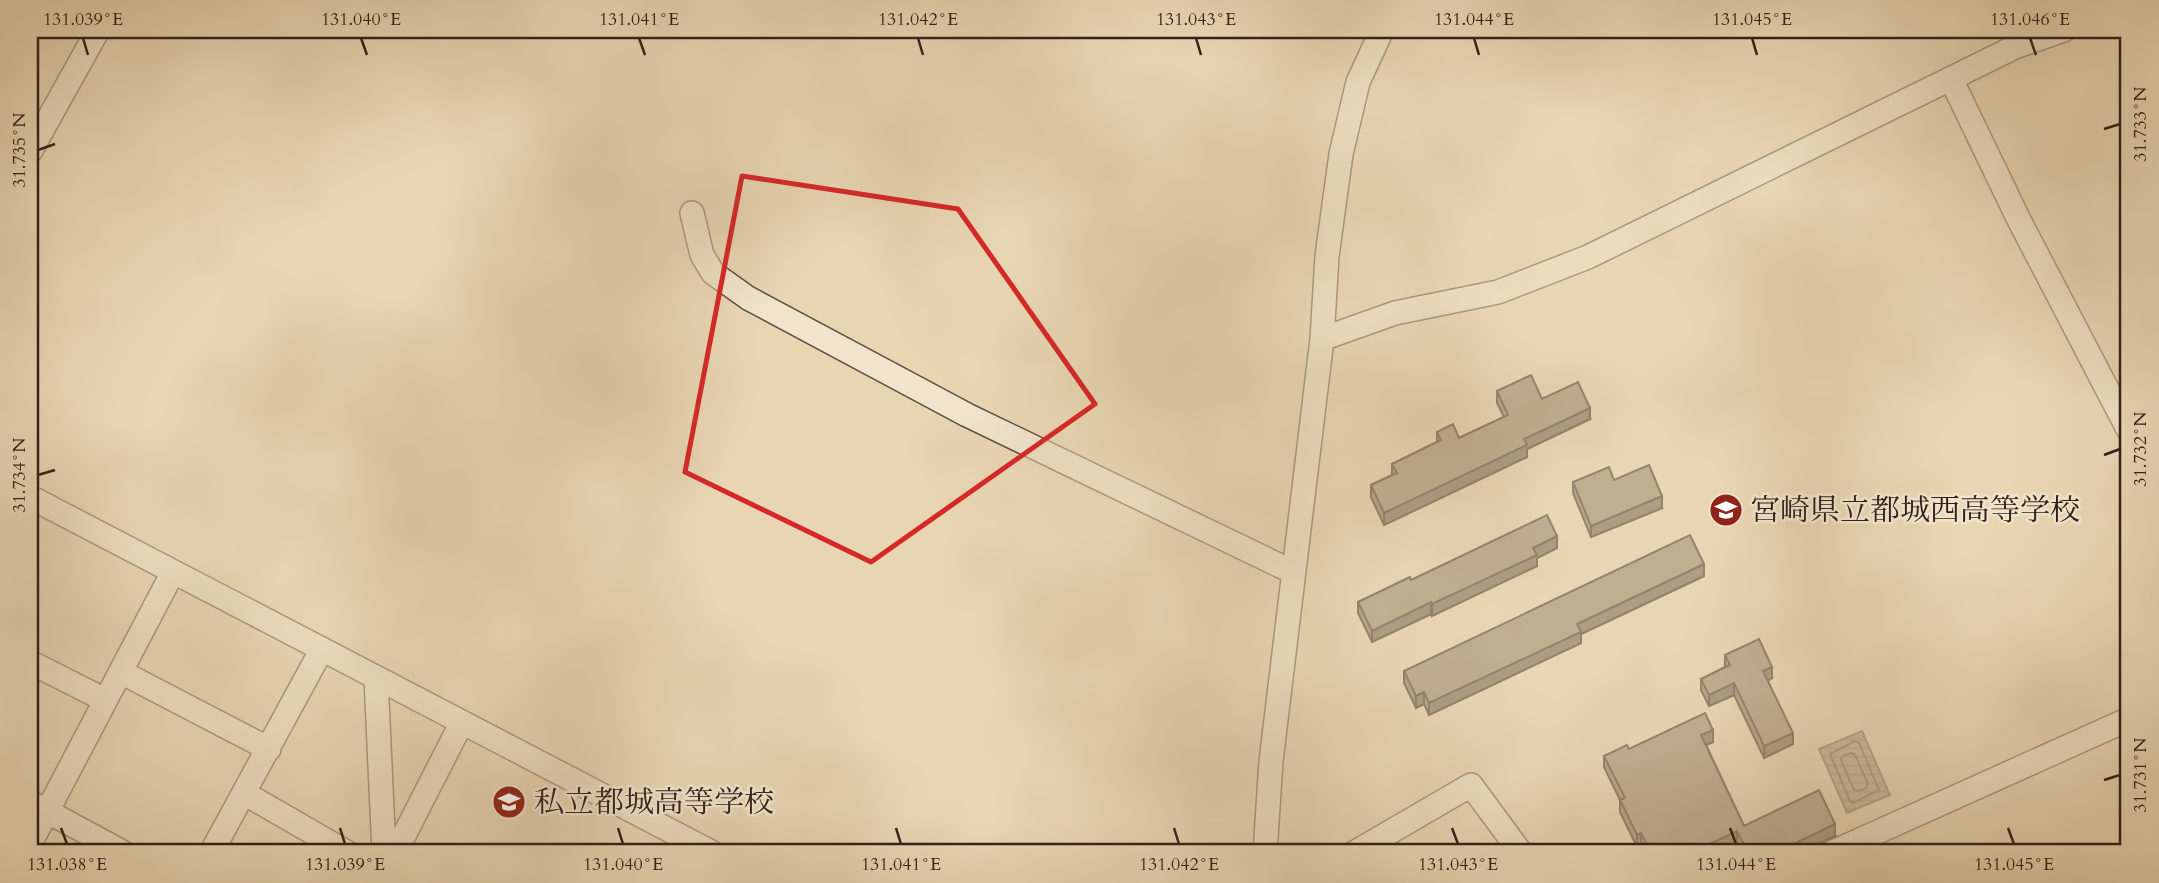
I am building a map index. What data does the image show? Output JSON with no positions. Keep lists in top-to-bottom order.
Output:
{
  "places": {
    "school or university": ["宮崎県立都城西高等学校", "私立都城高等学校"]
  },
  "coordinates": [
    "131.039°E",
    "131.040°E",
    "131.041°E",
    "131.042°E",
    "131.043°E",
    "131.044°E",
    "131.045°E",
    "131.046°E",
    "31.733°N",
    "31.735°N",
    "31.732°N",
    "31.734°N",
    "31.731°N",
    "131.038°E"
  ]
}
